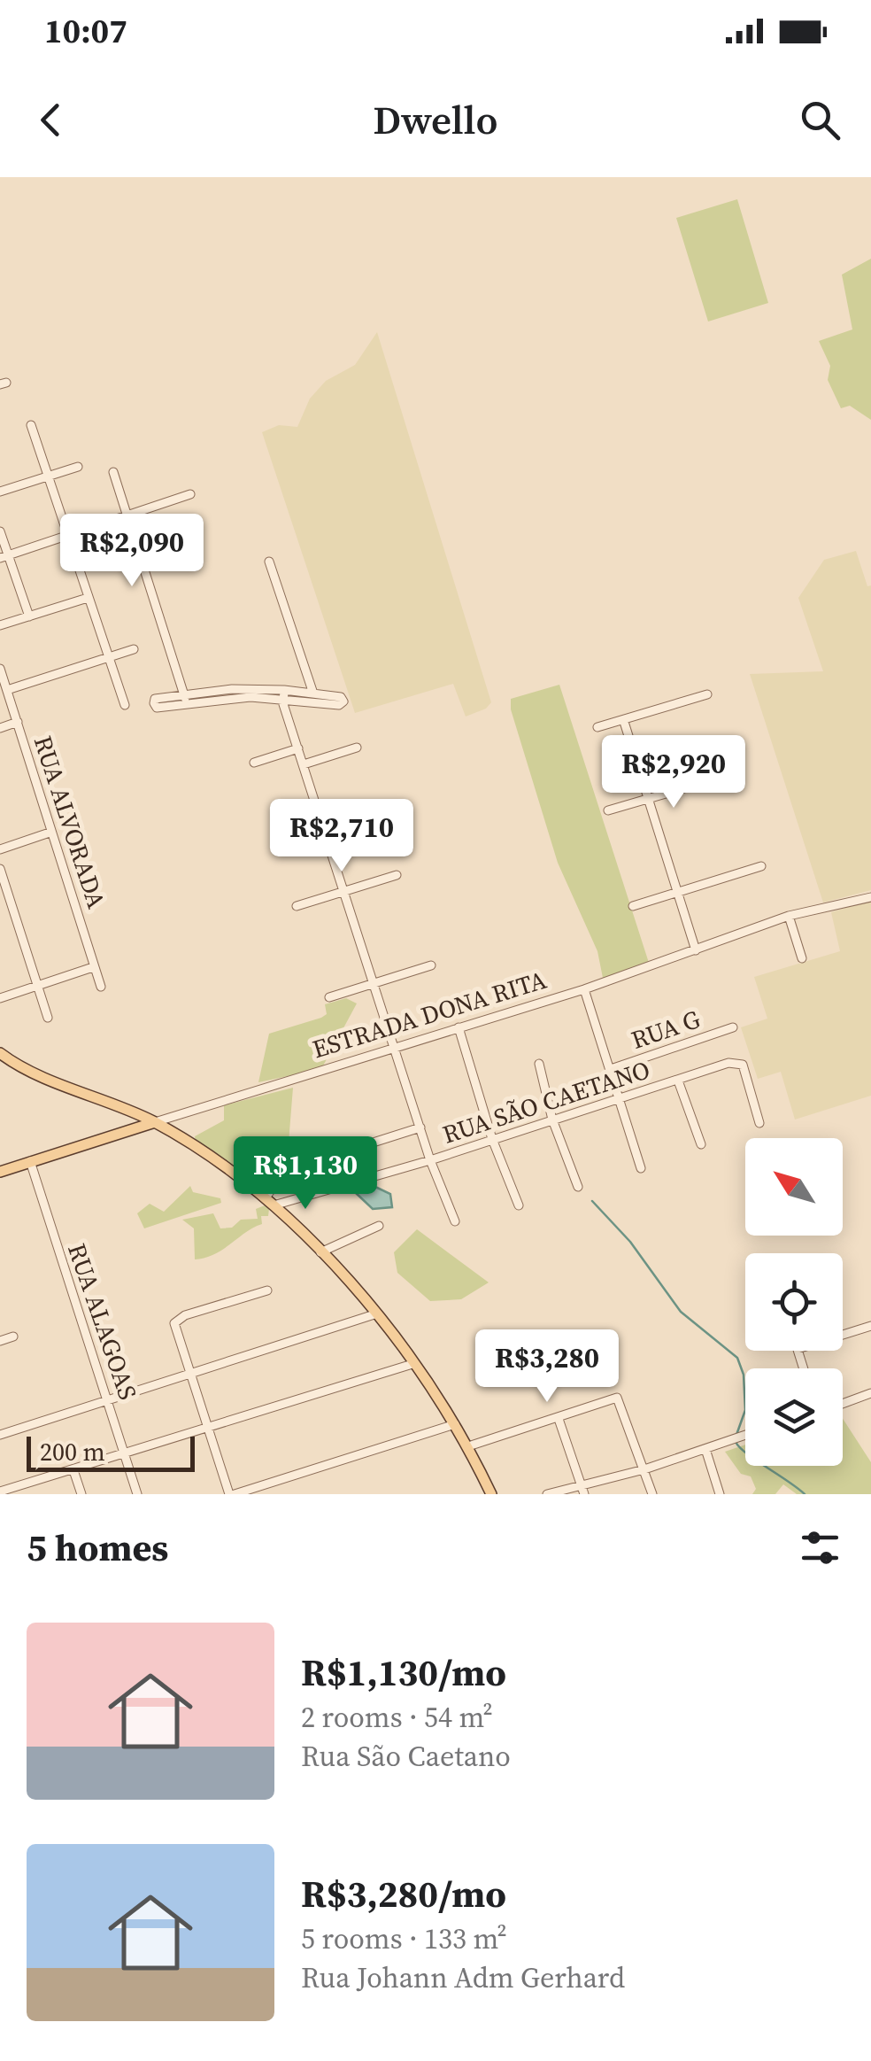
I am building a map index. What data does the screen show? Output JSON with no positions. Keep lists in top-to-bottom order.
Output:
{
  "streets": {
    "main road": ["ESTRADA DONA RITA"],
    "street": [
      "RUA ALVORADA",
      "RUA G",
      "RUA SÃO CAETANO",
      "RUA ALAGOAS"
    ]
  },
  "crossings": [
    ["ESTRADA DONA RITA", "RUA ALAGOAS"]
  ],
  "scale_bar": "200 m",
  "north": "top left",
  "page": {
    "status": "10:07",
    "header": "Dwello",
    "price": [
      "R$2,090",
      "R$2,920",
      "R$2,710",
      "R$1,130",
      "R$3,280"
    ],
    "scale": "200 m",
    "heading": "5 homes",
    "list": [
      {
        "name": "R$1,130/mo",
        "note": "2 rooms · 54 m² · Rua São Caetano"
      },
      {
        "name": "R$3,280/mo",
        "note": "5 rooms · 133 m² · Rua Johann Adm Gerhard"
      }
    ]
  }
}
